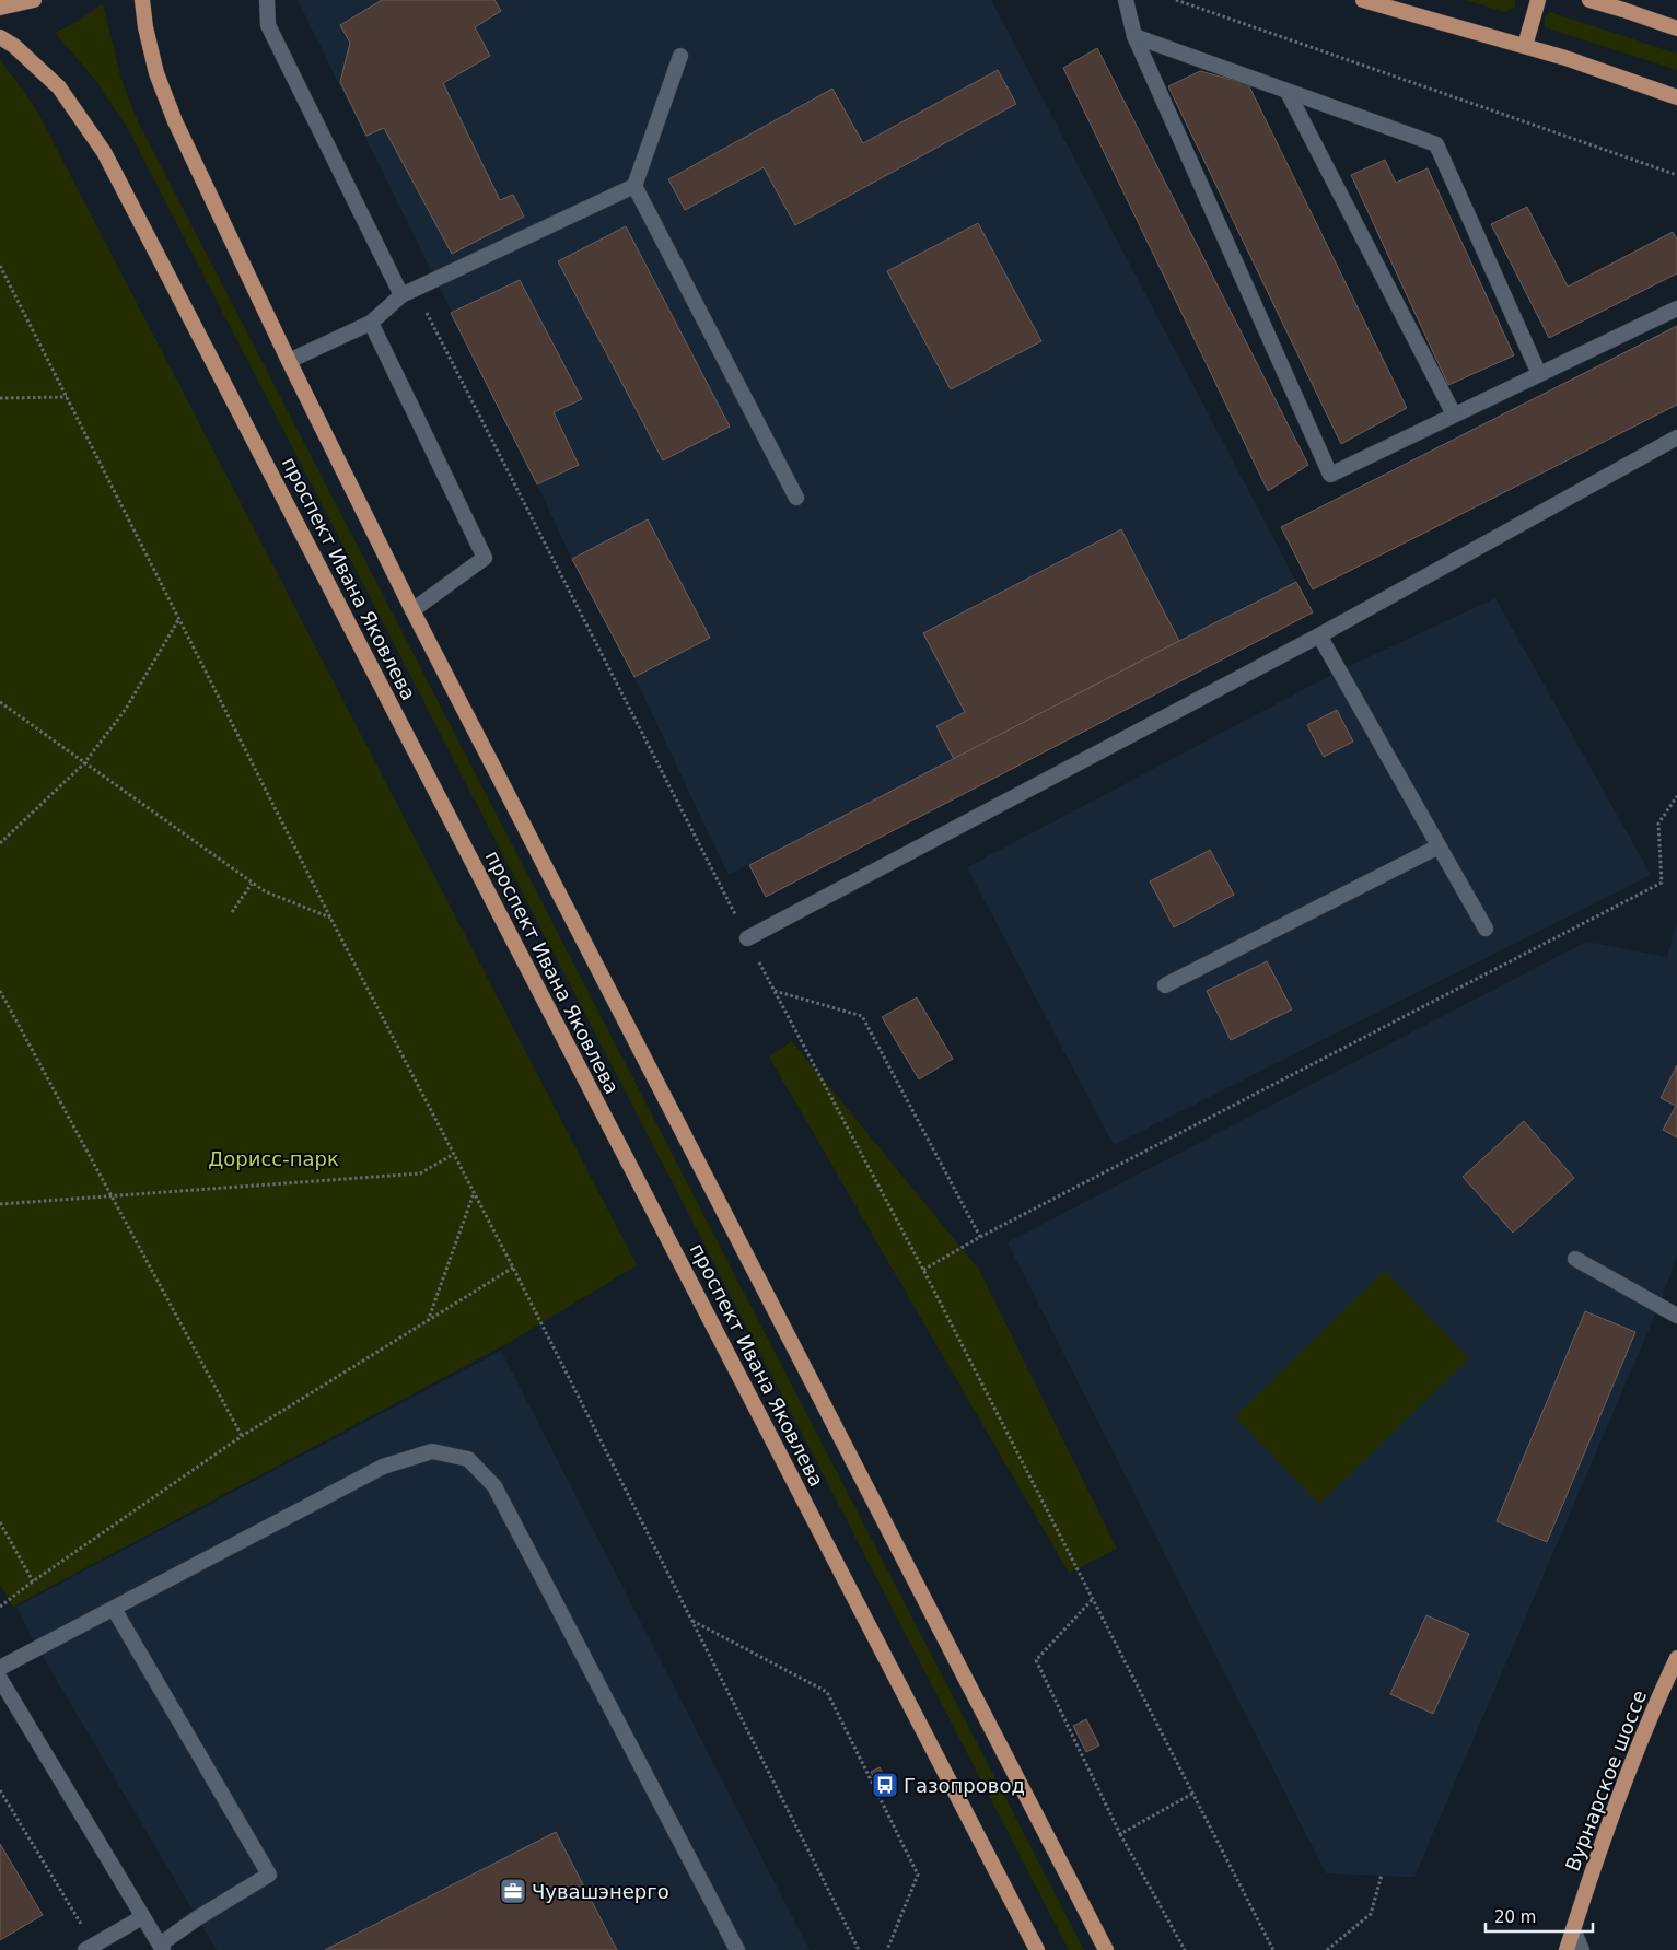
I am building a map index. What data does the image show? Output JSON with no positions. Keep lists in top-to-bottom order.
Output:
{
  "streets": {
    "main road": ["проспект Ивана Яковлева", "Вурнарское шоссе"]
  },
  "parks": ["Дорисс-парк"],
  "places": {
    "bus stop": ["Газопровод"],
    "office": ["Чувашэнерго"]
  },
  "scale_bar": "20 m"
}
